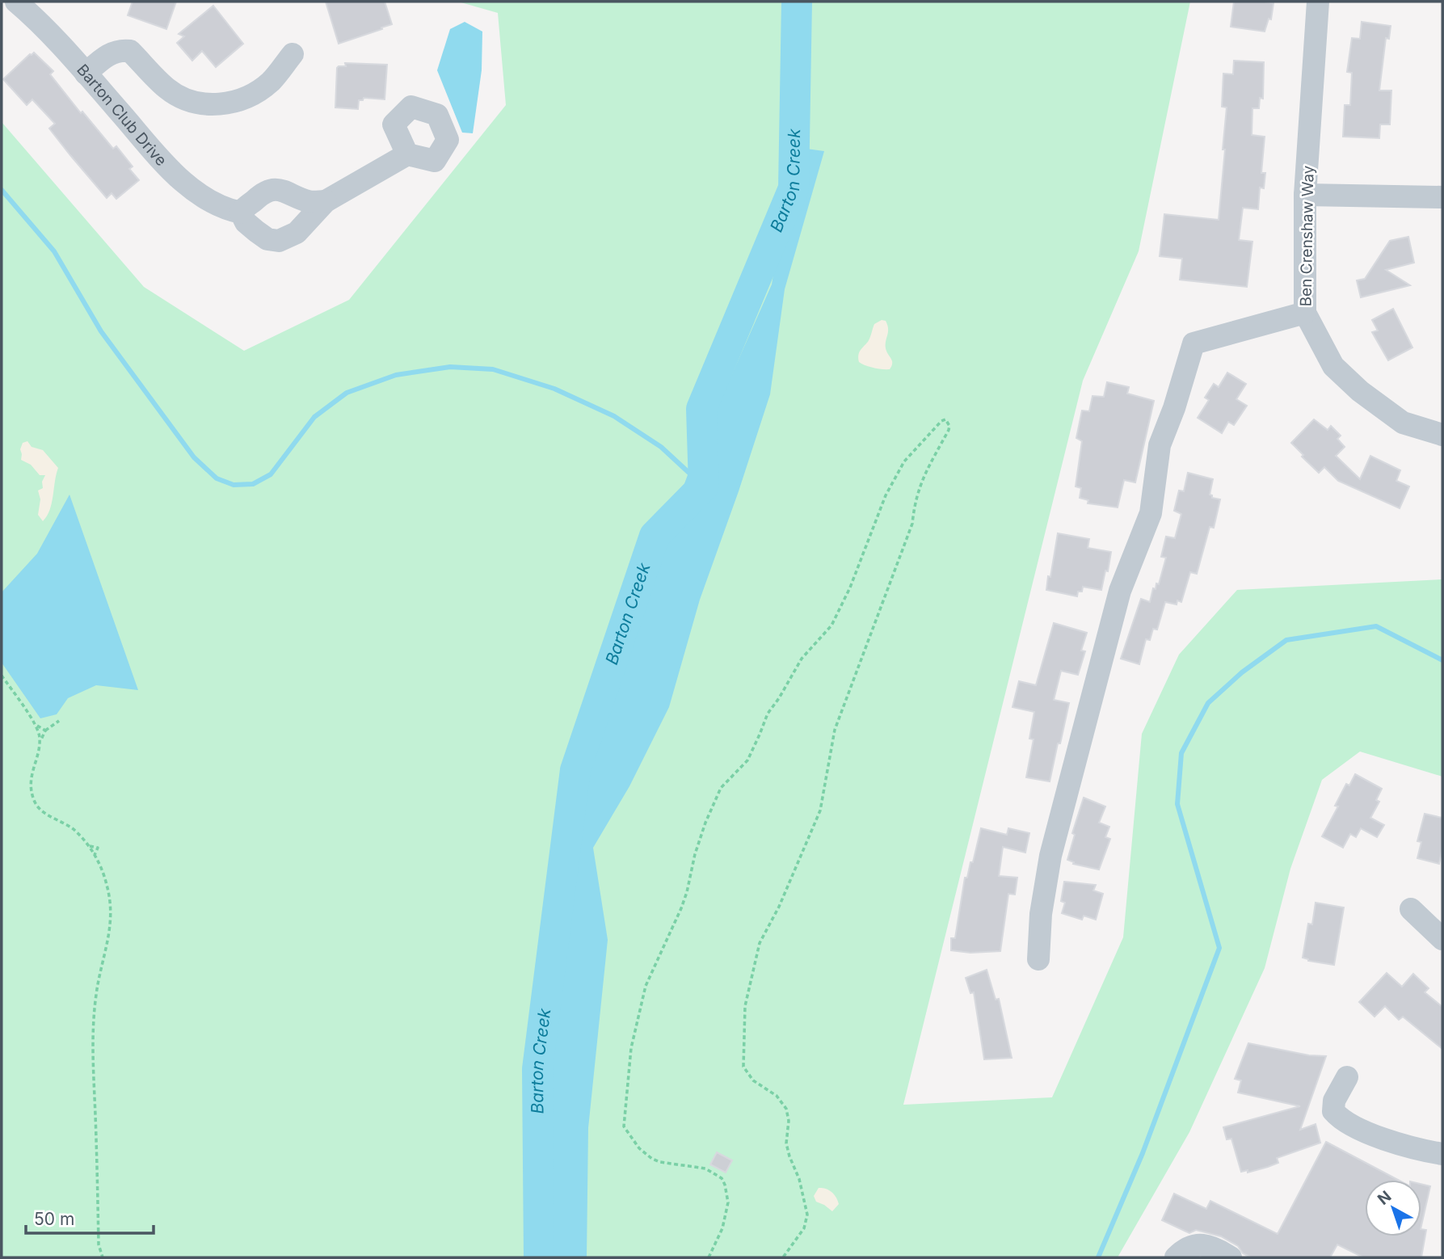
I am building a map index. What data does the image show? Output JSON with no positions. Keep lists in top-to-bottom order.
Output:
{
  "streets": {
    "street": ["Barton Club Drive", "Ben Crenshaw Way"]
  },
  "water": ["Barton Creek"],
  "scale_bar": "50 m",
  "north": "top left"
}
